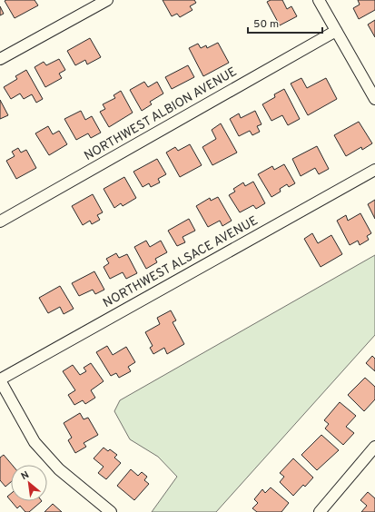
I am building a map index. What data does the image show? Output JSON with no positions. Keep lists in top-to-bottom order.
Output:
{
  "streets": {
    "street": ["NORTHWEST ALBION AVENUE", "NORTHWEST ALSACE AVENUE"]
  },
  "scale_bar": "50 m",
  "north": "top left"
}
